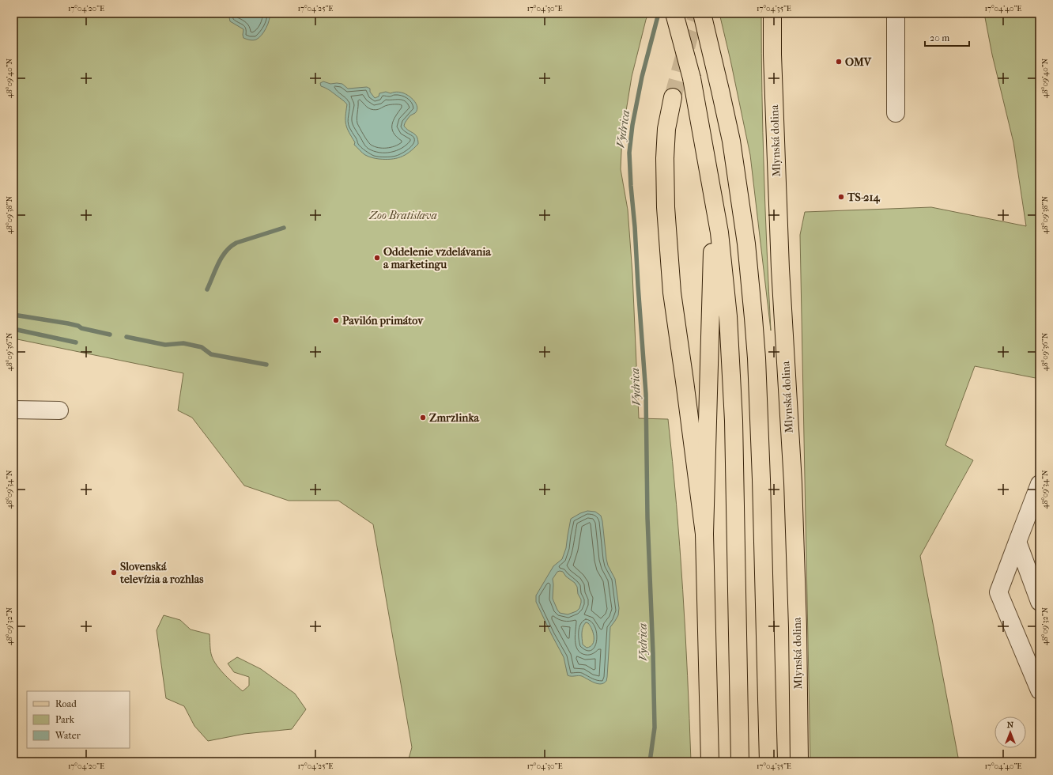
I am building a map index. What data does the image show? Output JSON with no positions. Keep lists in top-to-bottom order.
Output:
{
  "streets": {
    "main road": ["Mlynská dolina"]
  },
  "water": ["Vydrica"],
  "parks": ["Zoo Bratislava"],
  "places": [
    "OMV",
    "TS-214",
    "Oddelenie vzdelávania a marketingu",
    "Pavilón primátov",
    "Zmrzlinka",
    "Slovenská televízia a rozhlas"
  ],
  "legend": ["Road", "Park", "Water"],
  "scale_bar": "20 m",
  "north": "top",
  "coordinates": [
    "17°04'20\"E",
    "17°04'25\"E",
    "17°04'30\"E",
    "17°04'35\"E",
    "17°04'40\"E",
    "48°09'40\"N",
    "48°09'38\"N",
    "48°09'36\"N",
    "48°09'34\"N",
    "48°09'32\"N"
  ]
}
